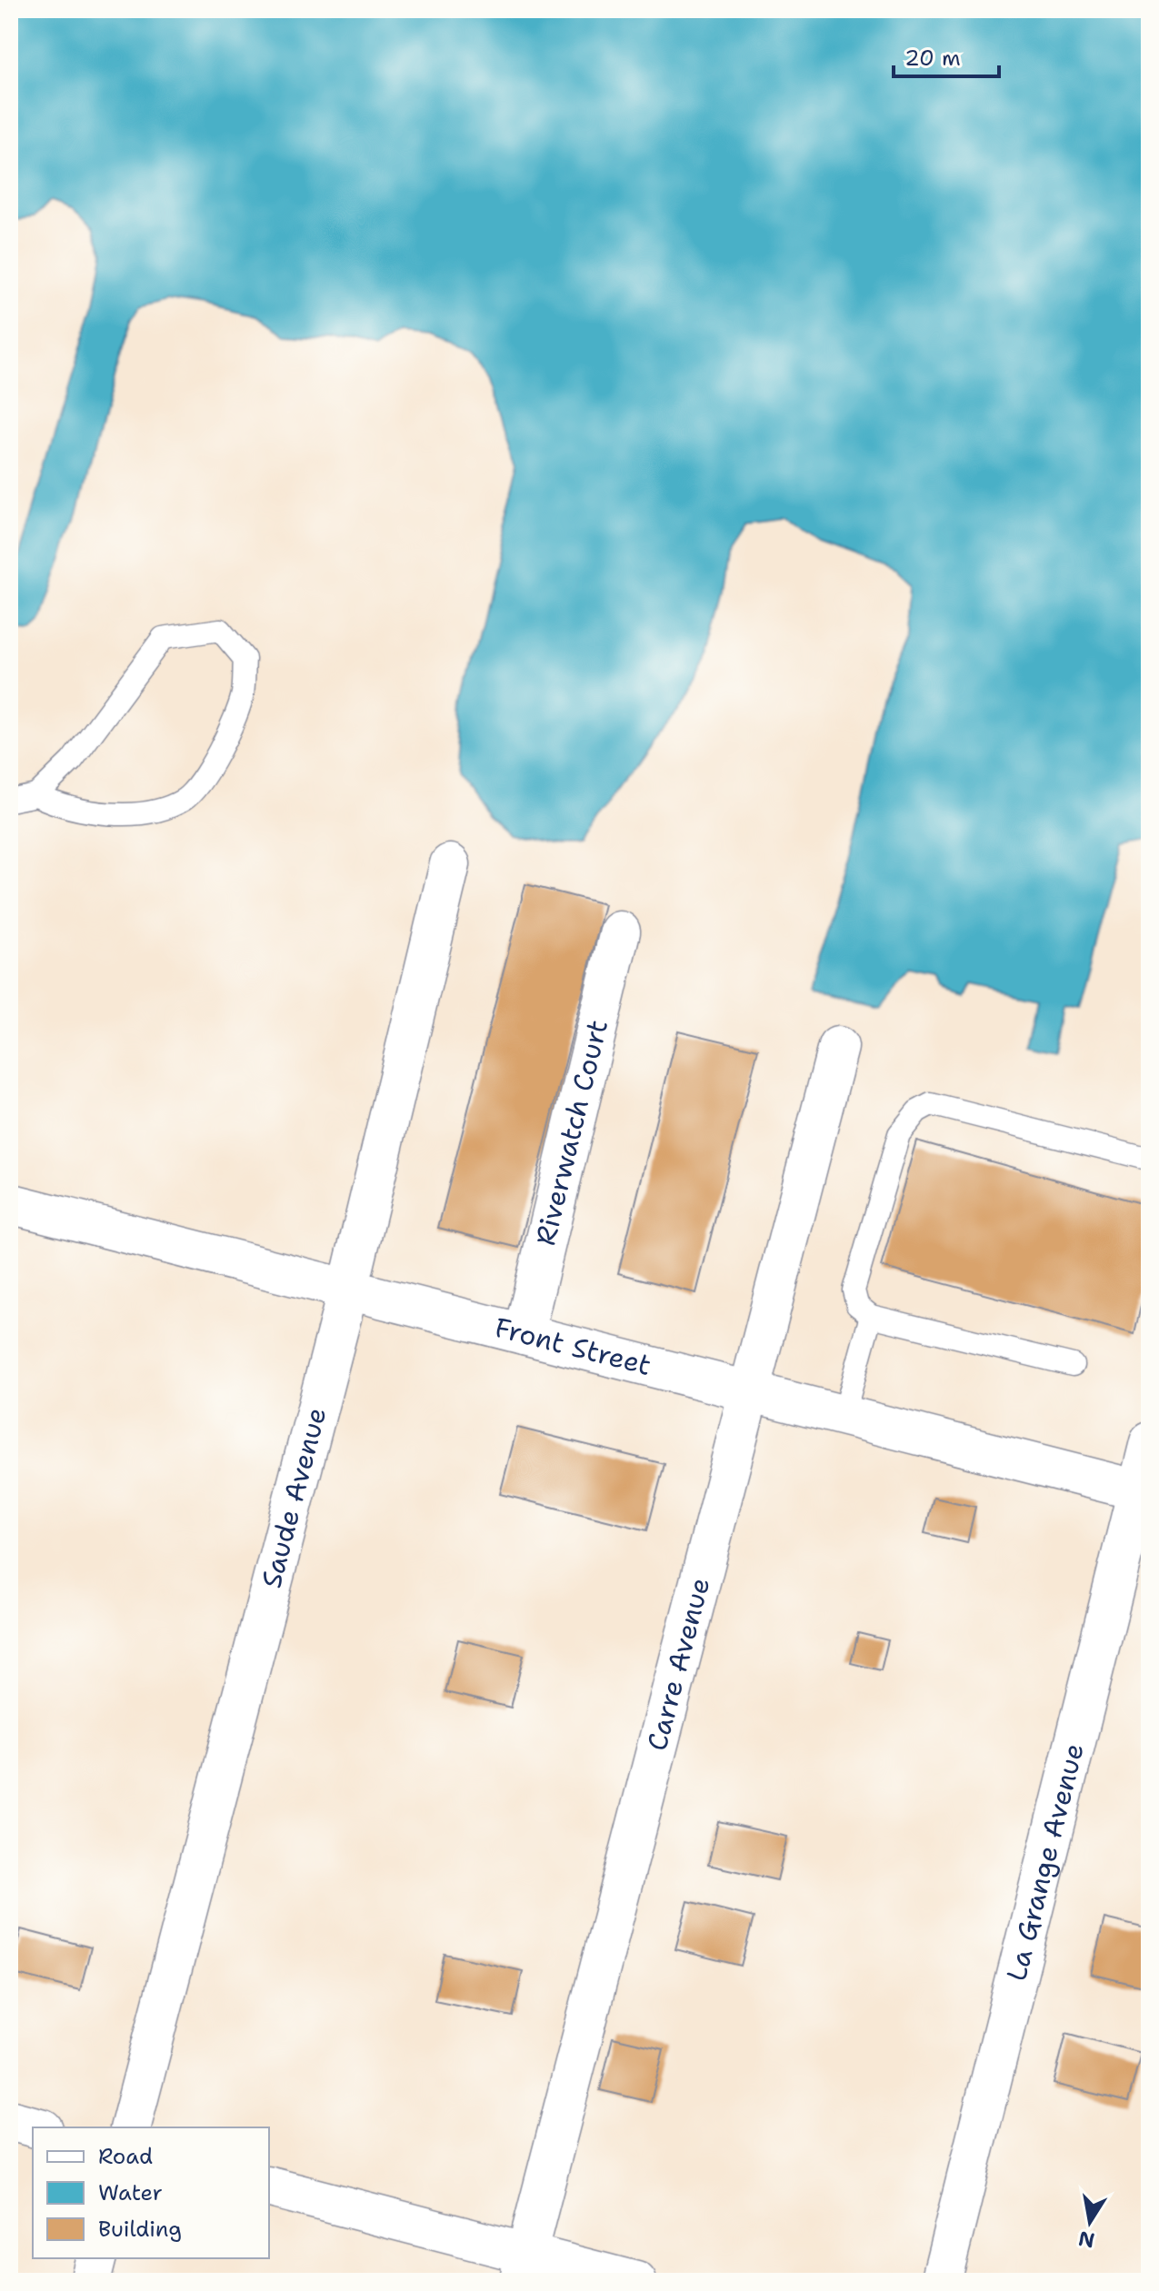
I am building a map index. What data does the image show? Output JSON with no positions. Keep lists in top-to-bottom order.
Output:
{
  "streets": {
    "street": [
      "Riverwatch Court",
      "Front Street",
      "Saude Avenue",
      "Carre Avenue",
      "La Grange Avenue"
    ]
  },
  "crossings": [
    ["Riverwatch Court", "Front Street"],
    ["Front Street", "Saude Avenue"],
    ["Front Street", "Carre Avenue"],
    ["Front Street", "La Grange Avenue"]
  ],
  "legend": ["Road", "Water", "Building"],
  "scale_bar": "20 m",
  "north": "bottom"
}
